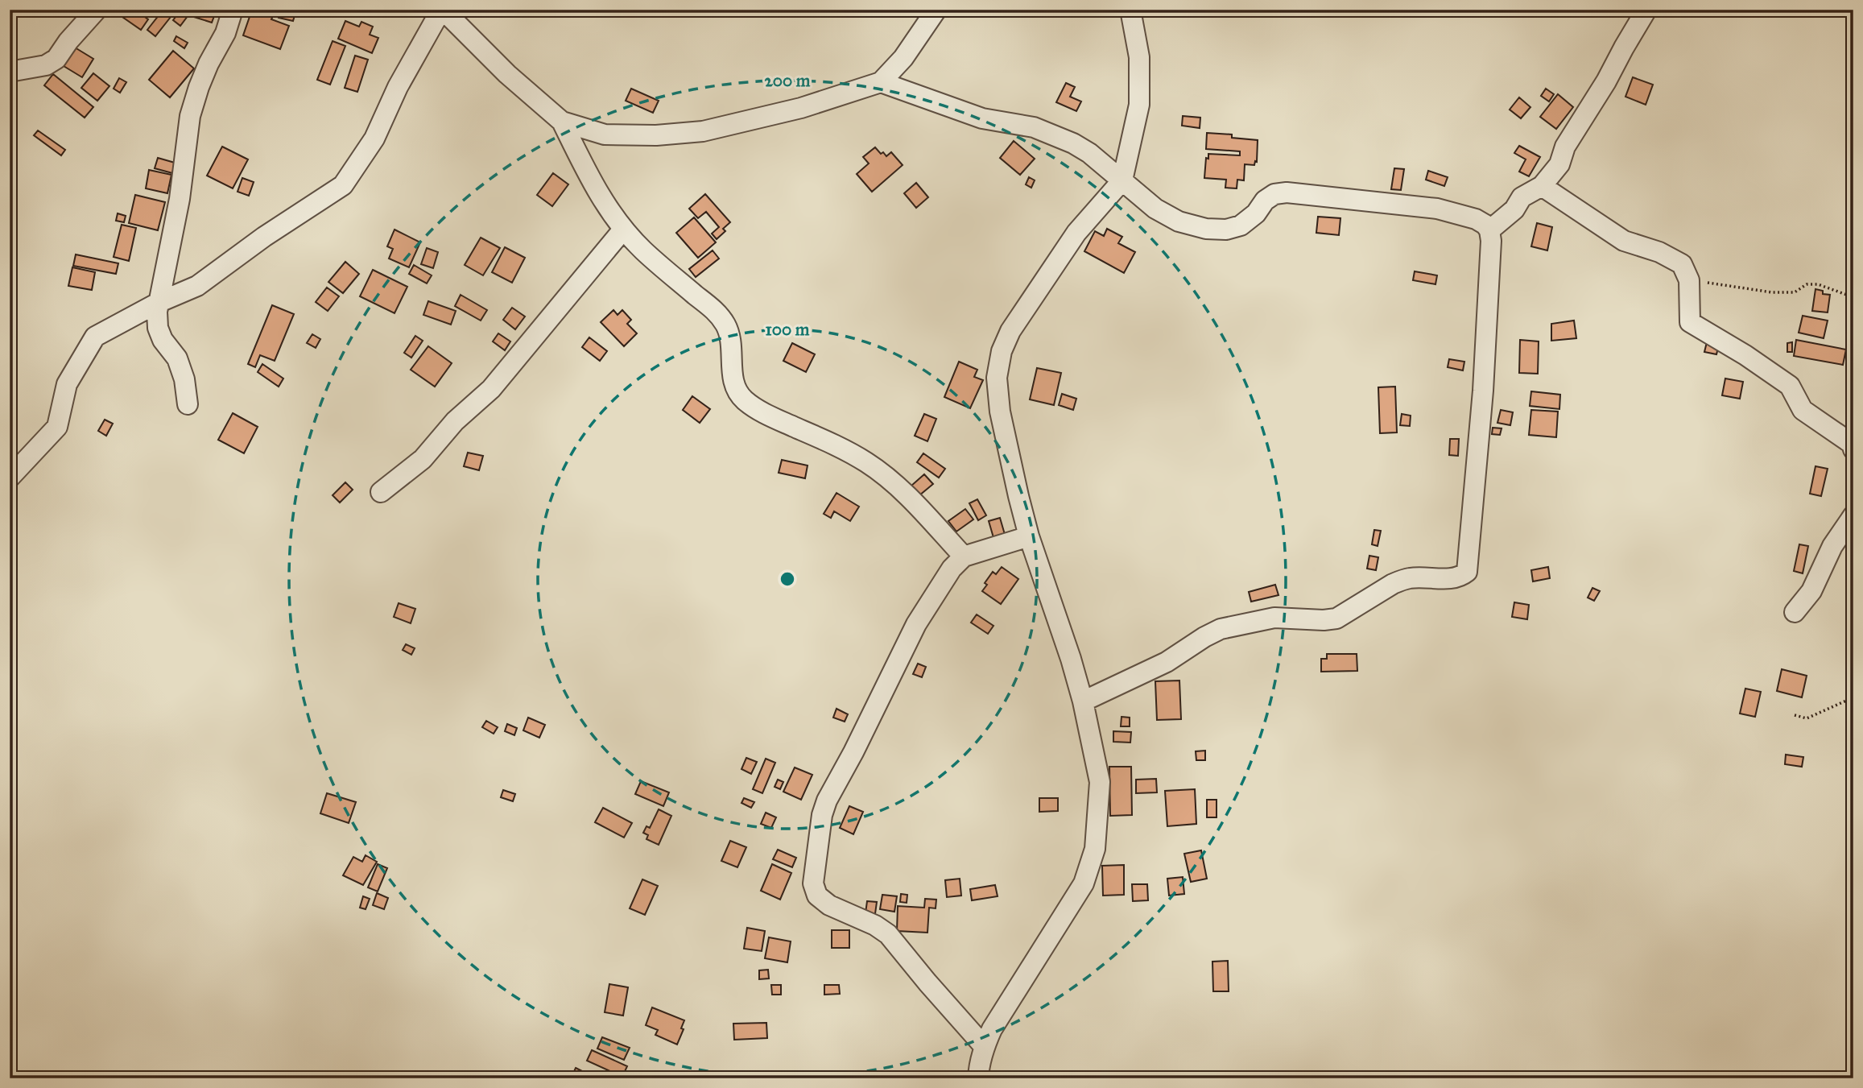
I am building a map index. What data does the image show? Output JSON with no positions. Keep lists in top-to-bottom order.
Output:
{
  "rings": ["200 m", "100 m"]
}
